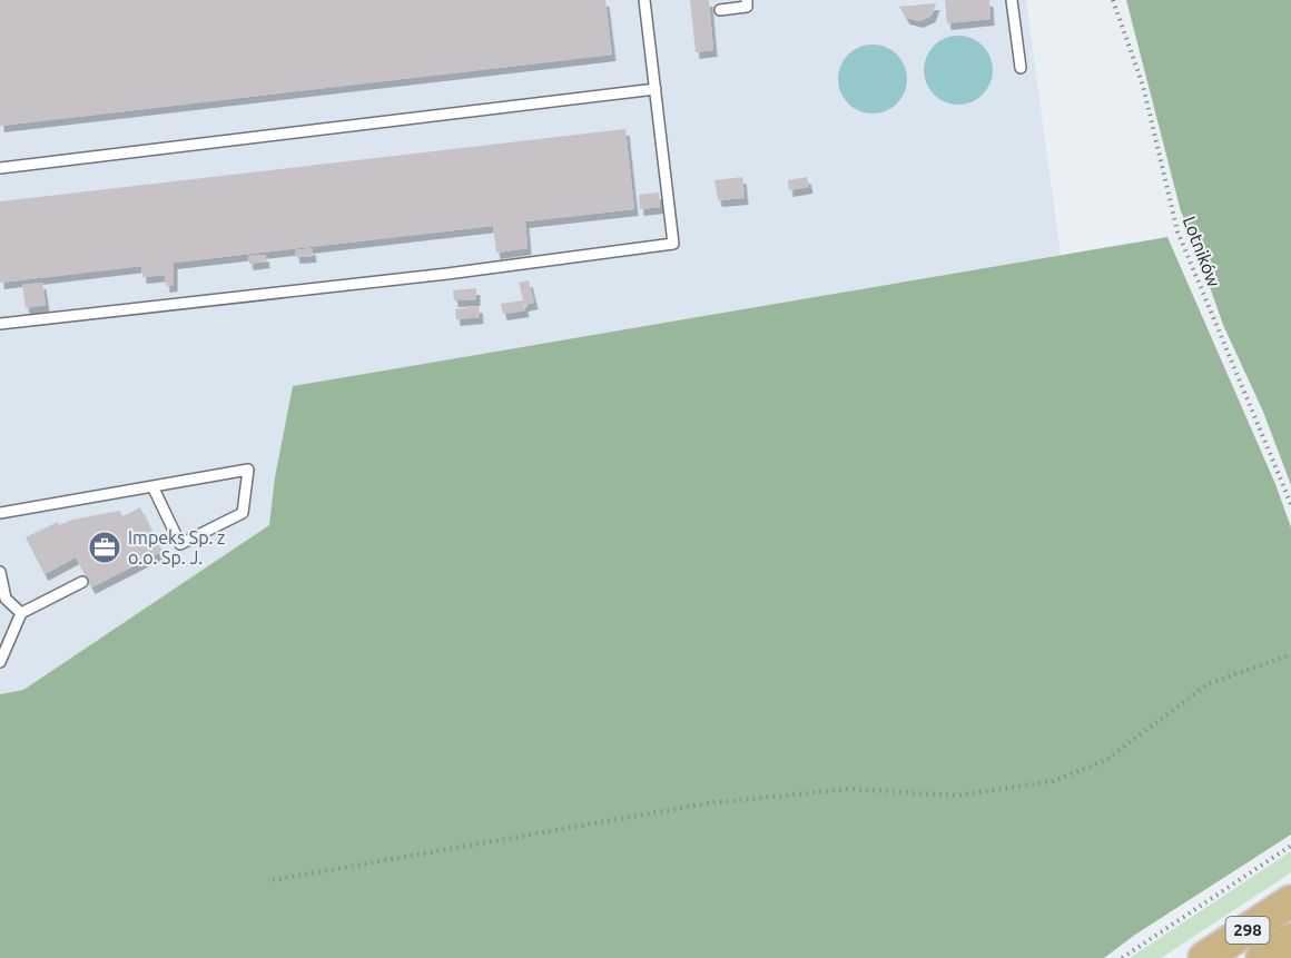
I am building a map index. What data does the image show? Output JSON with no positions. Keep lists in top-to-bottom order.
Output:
{
  "streets": {
    "main road": ["298"],
    "path": ["Lotników"]
  },
  "places": {
    "office": ["Impeks Sp. z o.o. Sp. J."]
  }
}
